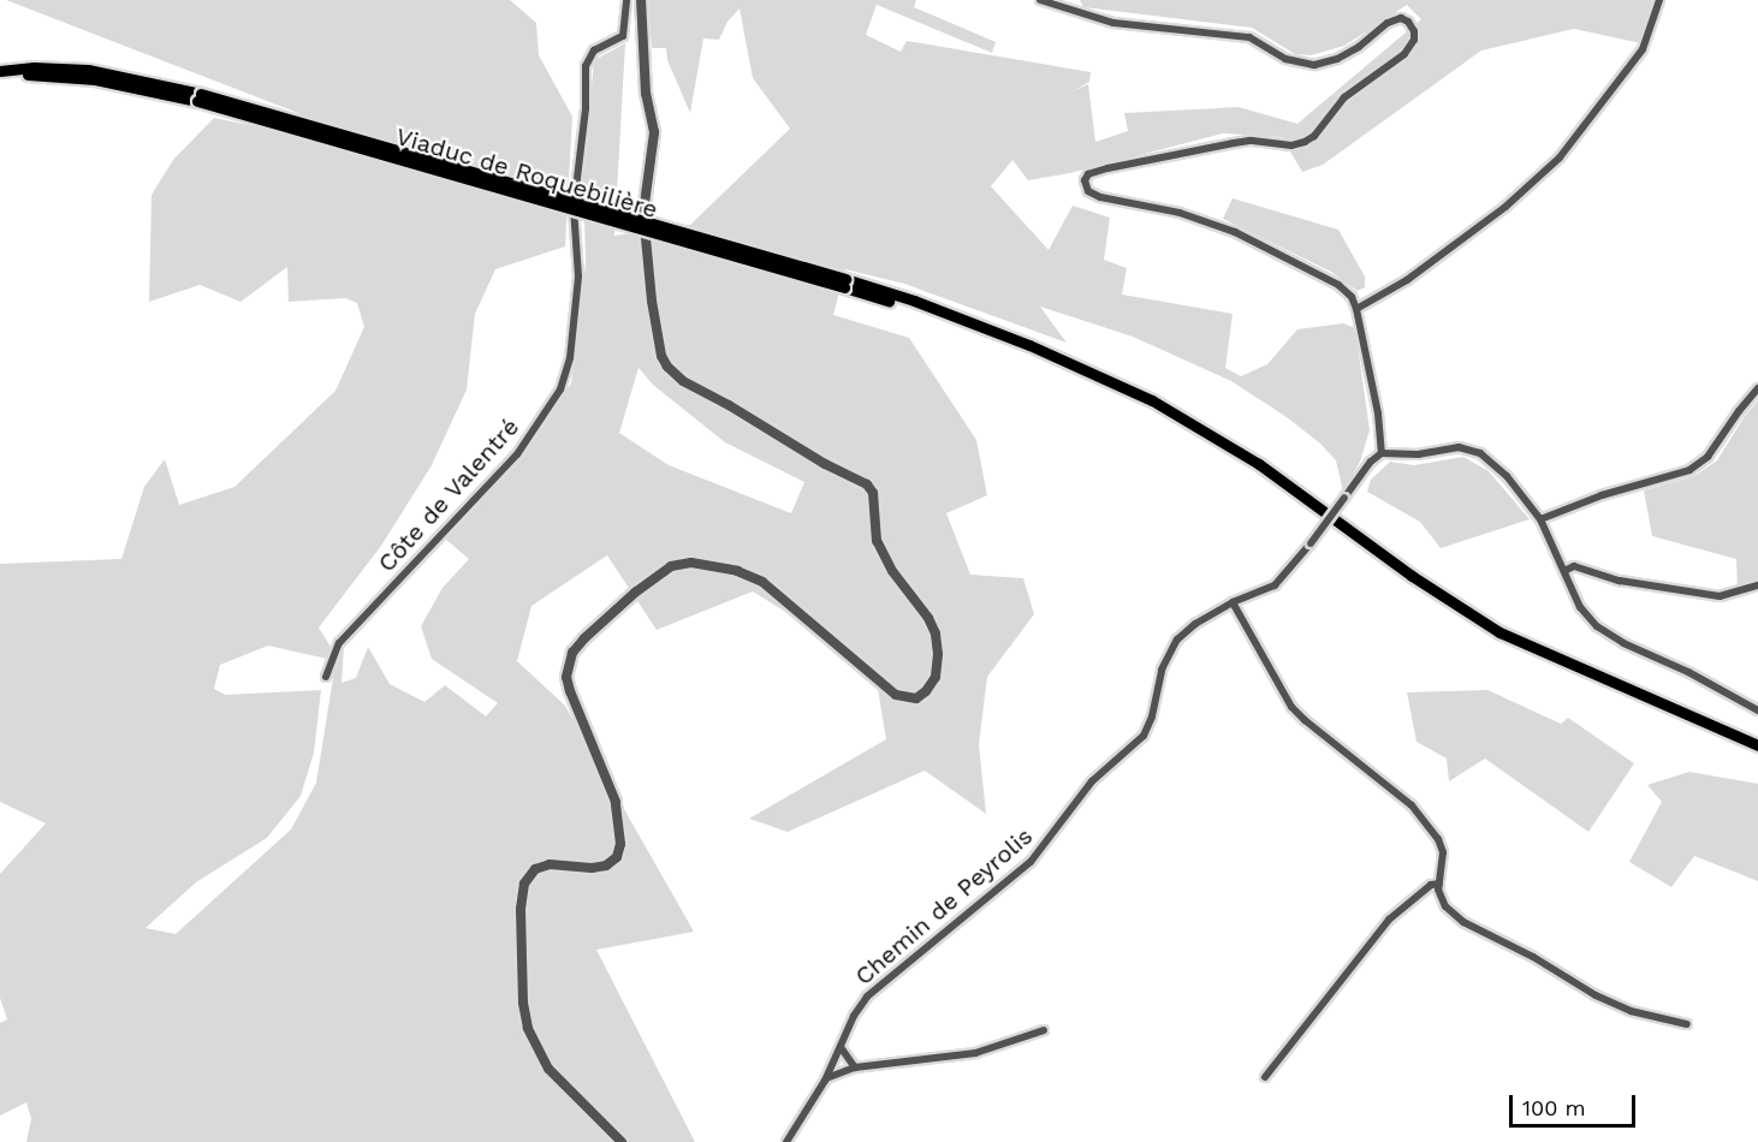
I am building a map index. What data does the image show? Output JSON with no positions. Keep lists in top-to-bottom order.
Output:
{
  "streets": {
    "main road": ["Viaduc de Roquebilière"],
    "street": ["Côte de Valentré", "Chemin de Peyrolis"]
  },
  "scale_bar": "100 m"
}
